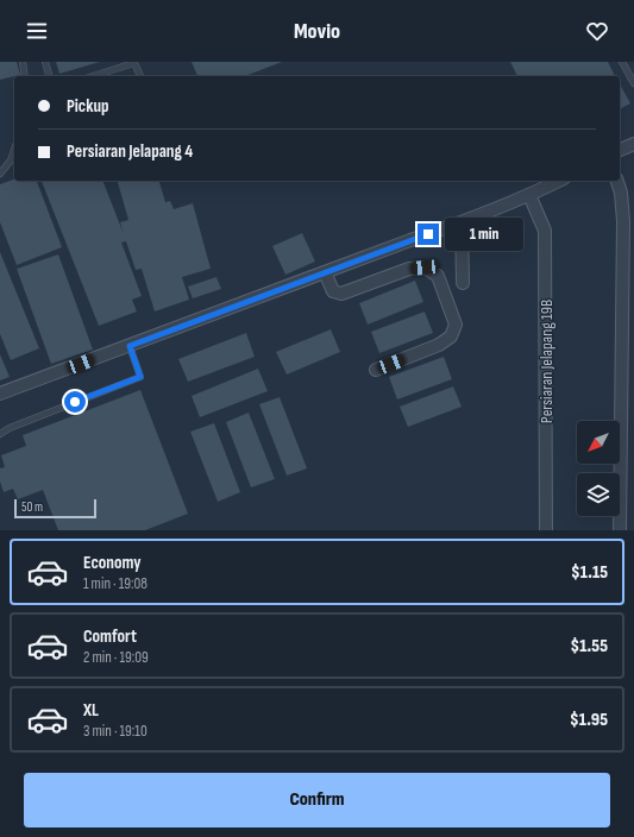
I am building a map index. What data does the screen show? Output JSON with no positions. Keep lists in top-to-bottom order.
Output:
{
  "streets": {
    "street": ["Persiaran Jelapang 19B"]
  },
  "scale_bar": "50 m",
  "north": "bottom left",
  "page": {
    "header": "Movio",
    "banner": ["Pickup", "Persiaran Jelapang 4"],
    "bubble": "1 min",
    "scale": "50 m",
    "list": [
      {
        "name": "Economy",
        "note": "1 min · 19:08",
        "value": "$1.15"
      },
      {
        "name": "Comfort",
        "note": "2 min · 19:09",
        "value": "$1.55"
      },
      {
        "name": "XL",
        "note": "3 min · 19:10",
        "value": "$1.95"
      }
    ],
    "buttons": "Confirm"
  }
}
